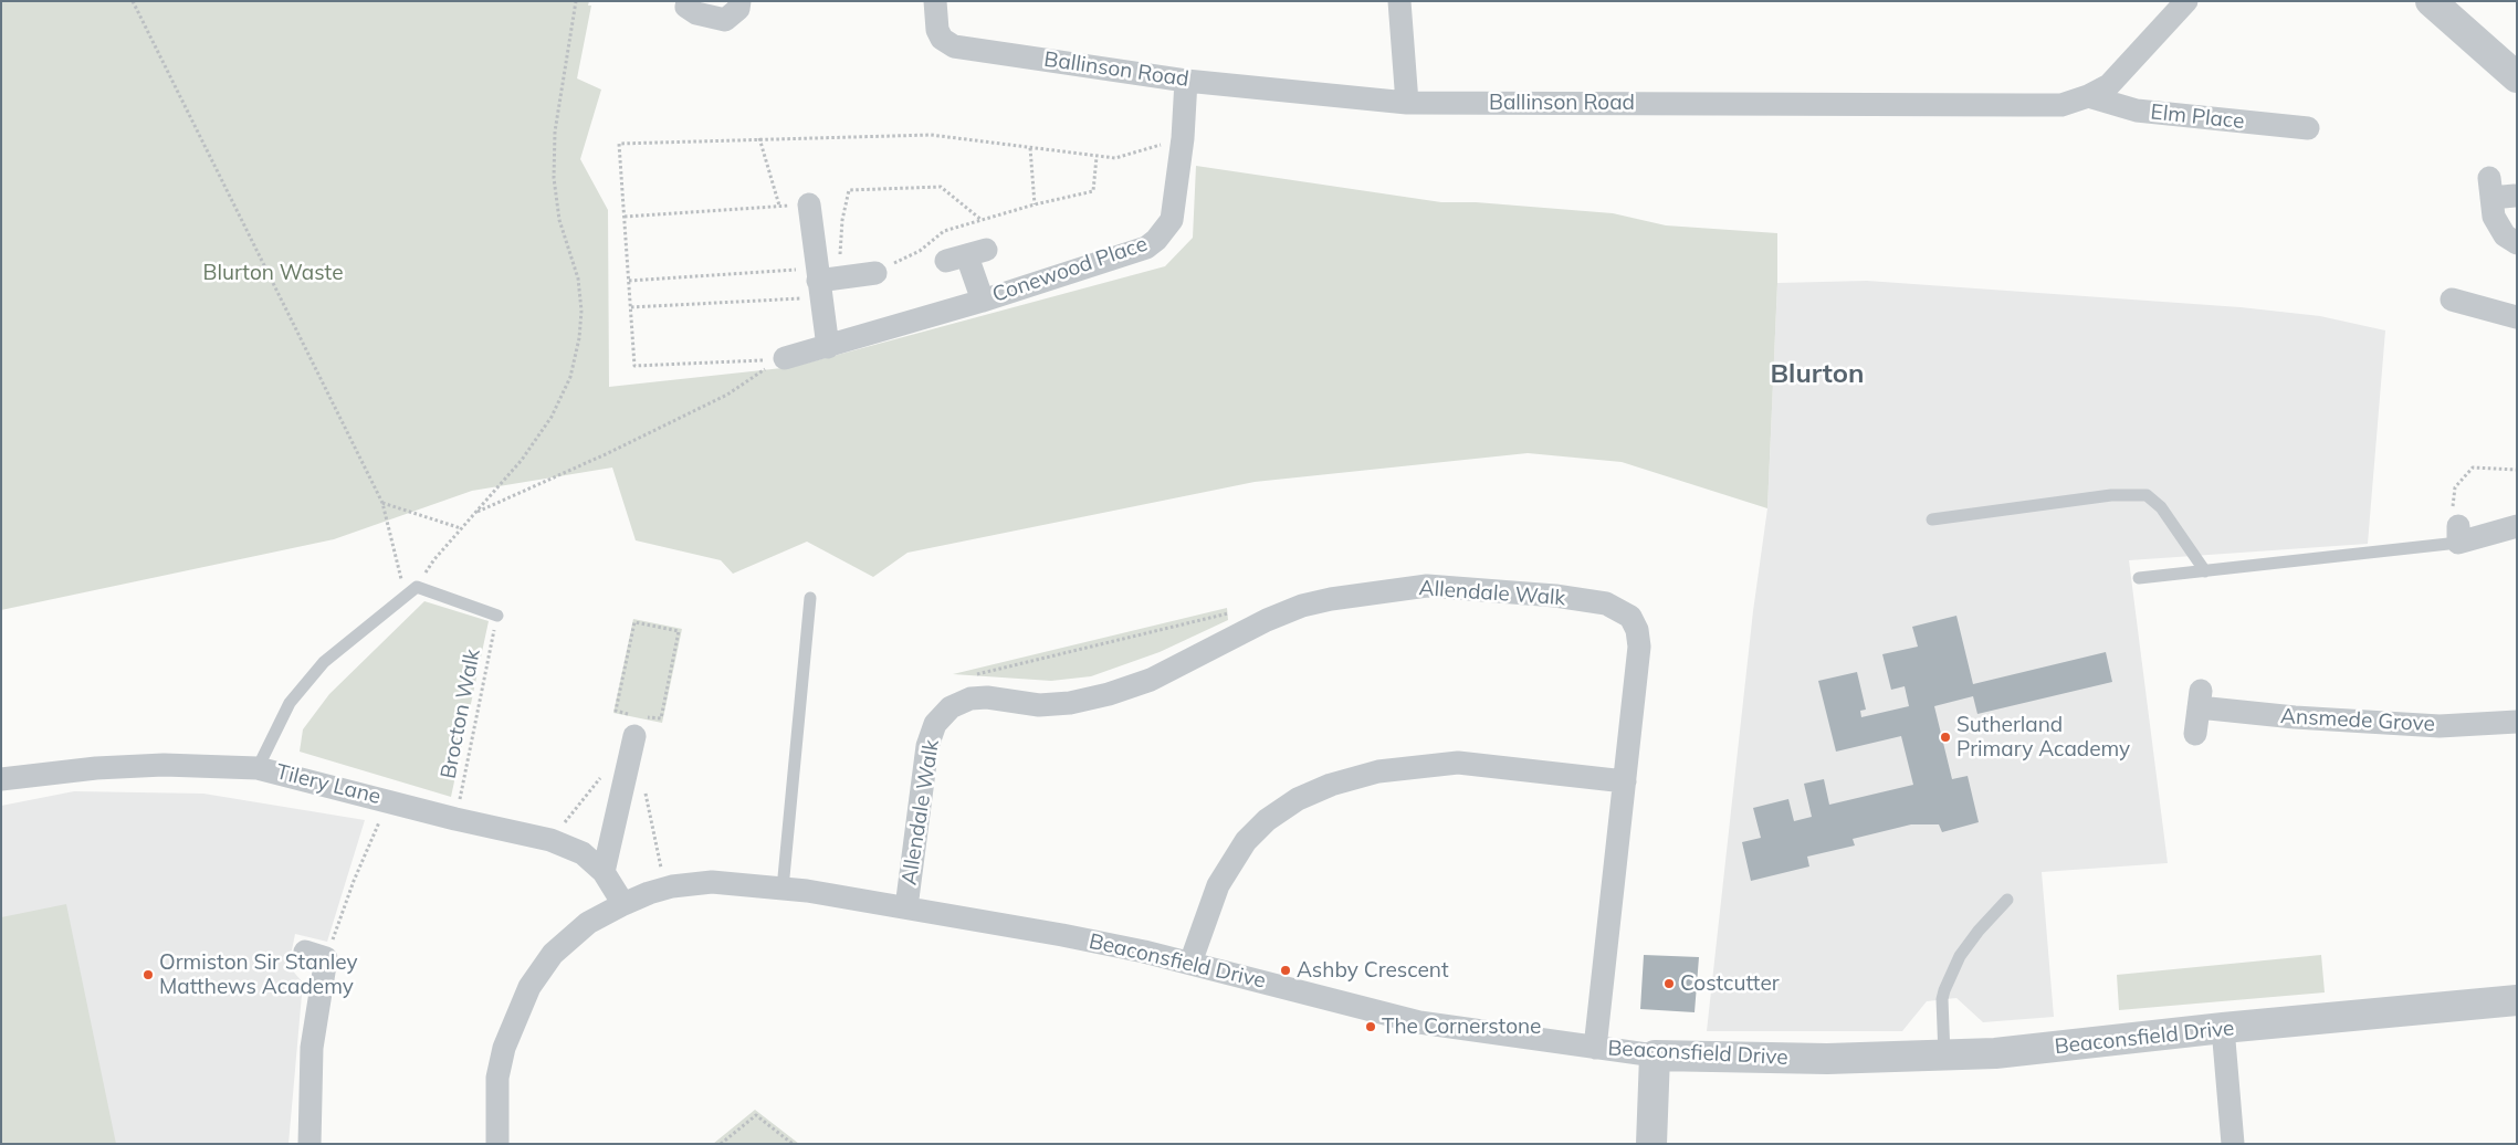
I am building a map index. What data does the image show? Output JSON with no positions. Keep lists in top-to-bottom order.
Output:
{
  "streets": {
    "street": [
      "Ballinson Road",
      "Elm Place",
      "Conewood Place",
      "Allendale Walk",
      "Ansmede Grove",
      "Tilery Lane",
      "Beaconsfield Drive"
    ],
    "path": ["Brocton Walk"]
  },
  "crossings": [
    ["Ballinson Road", "Elm Place"],
    ["Ballinson Road", "Conewood Place"],
    ["Allendale Walk", "Beaconsfield Drive"],
    ["Brocton Walk", "Tilery Lane"],
    ["Tilery Lane", "Beaconsfield Drive"]
  ],
  "districts": ["Blurton"],
  "parks": ["Blurton Waste"],
  "places": [
    "Sutherland Primary Academy",
    "Ashby Crescent",
    "Ormiston Sir Stanley Matthews Academy",
    "Costcutter",
    "The Cornerstone"
  ]
}
